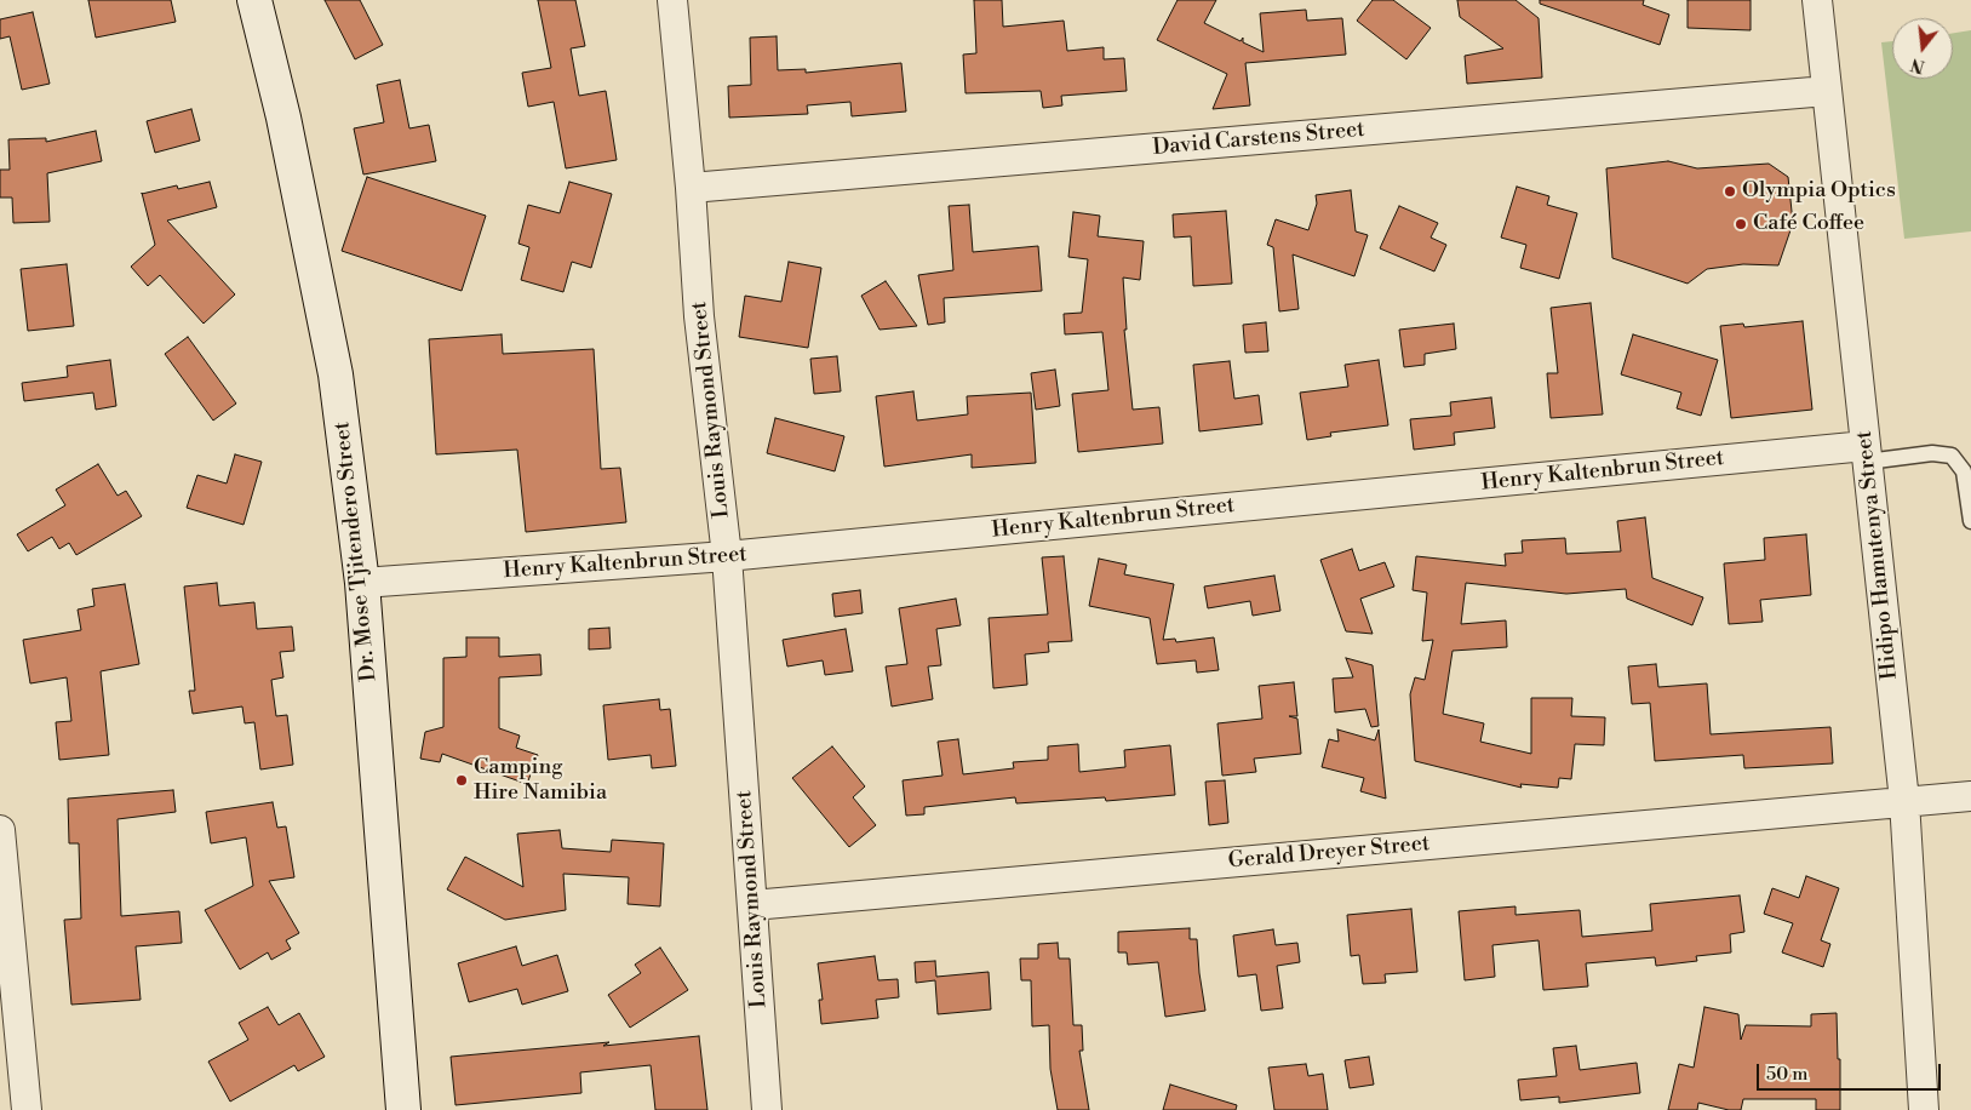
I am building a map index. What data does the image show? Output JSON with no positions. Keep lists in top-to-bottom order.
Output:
{
  "streets": {
    "street": [
      "David Carstens Street",
      "Louis Raymond Street",
      "Henry Kaltenbrun Street",
      "Dr. Mose Tjitendero Street",
      "Hidipo Hamutenya Street",
      "Gerald Dreyer Street"
    ]
  },
  "crossings": [
    ["David Carstens Street", "Louis Raymond Street"],
    ["David Carstens Street", "Hidipo Hamutenya Street"],
    ["Louis Raymond Street", "Henry Kaltenbrun Street"],
    ["Louis Raymond Street", "Gerald Dreyer Street"],
    ["Henry Kaltenbrun Street", "Dr. Mose Tjitendero Street"],
    ["Henry Kaltenbrun Street", "Hidipo Hamutenya Street"],
    ["Hidipo Hamutenya Street", "Gerald Dreyer Street"]
  ],
  "places": ["Olympia Optics", "Café Coffee", "Camping Hire Namibia"],
  "scale_bar": "50 m",
  "north": "bottom"
}
